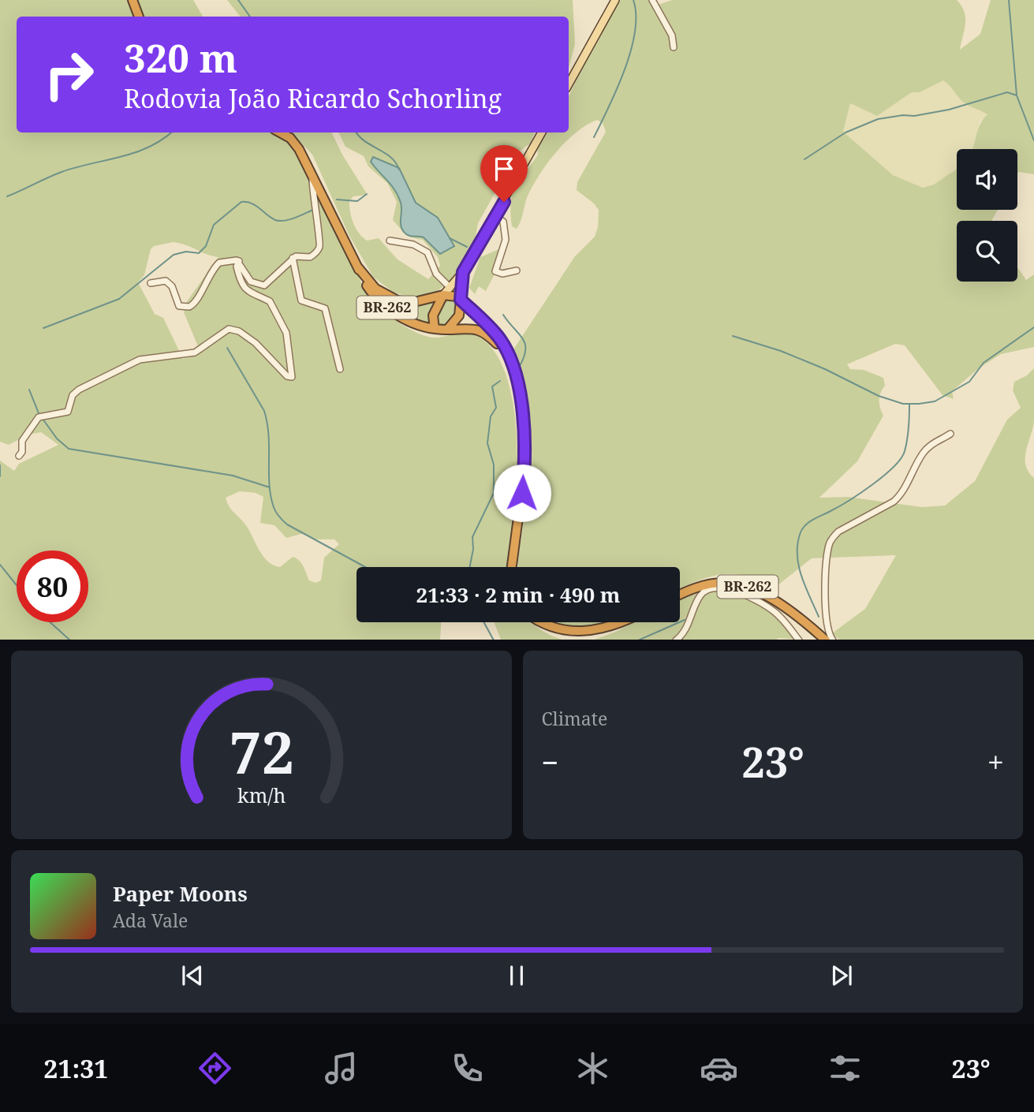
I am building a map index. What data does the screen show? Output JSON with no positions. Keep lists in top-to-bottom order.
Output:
{
  "streets": {
    "highway": ["BR-262"]
  },
  "page": {
    "turn": ["320 m", "Rodovia João Ricardo Schorling"],
    "limit": "80",
    "trip": "21:33 · 2 min · 490 m",
    "tile": "Climate",
    "heat": ["−", "23°", "+"],
    "song": ["Paper Moons", "Ada Vale"],
    "tabs": ["21:31", "23°"],
    "gauge": ["72", "km/h"]
  }
}
